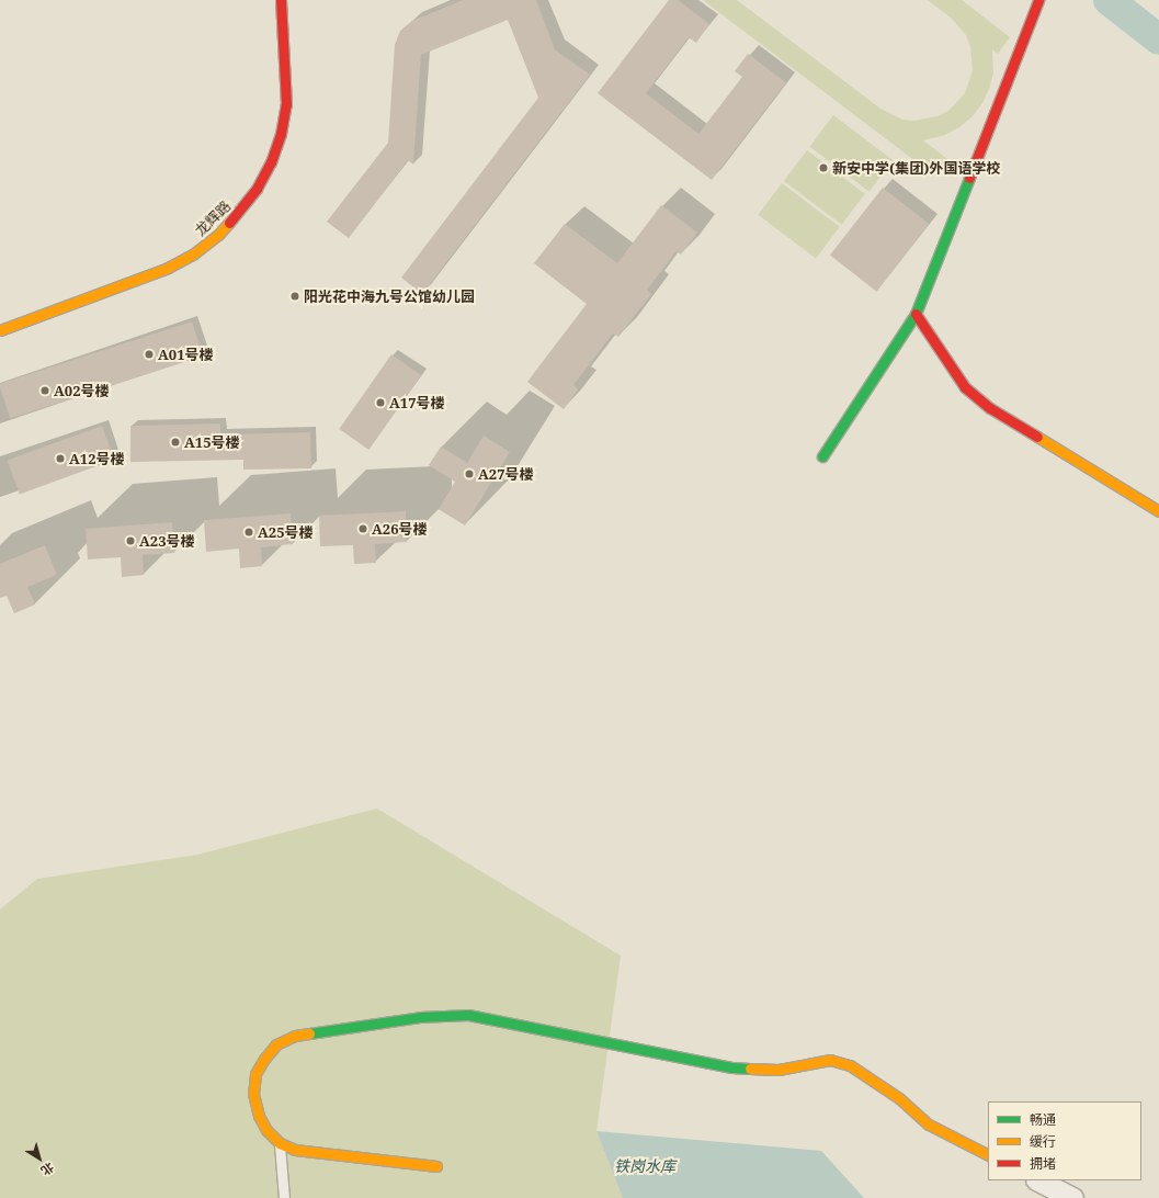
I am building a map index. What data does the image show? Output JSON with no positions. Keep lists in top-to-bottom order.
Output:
{
  "streets": {
    "street": ["龙辉路"]
  },
  "water": ["铁岗水库"],
  "places": [
    "新安中学(集团)外国语学校",
    "阳光花中海九号公馆幼儿园",
    "A01号楼",
    "A02号楼",
    "A17号楼",
    "A15号楼",
    "A12号楼",
    "A27号楼",
    "A26号楼",
    "A25号楼",
    "A23号楼"
  ],
  "legend": ["畅通", "缓行", "拥堵"],
  "north": "bottom right"
}
